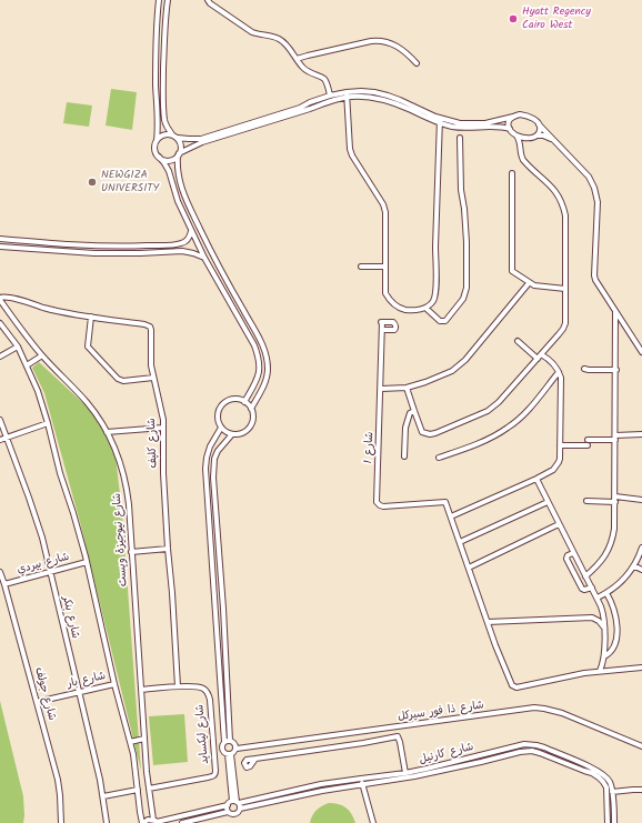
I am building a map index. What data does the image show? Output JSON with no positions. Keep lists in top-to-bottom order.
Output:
{
  "streets": {
    "street": [
      "شارع كليف",
      "شارع 1",
      "شارع نيوجيزة ويست",
      "شارع بيردي",
      "شارع بنكر",
      "شارع بار",
      "شارع جولف",
      "شارع ذا فور سيركل",
      "شارع ليكسايد",
      "شارع كارنيل"
    ]
  },
  "crossings": [
    ["شارع كليف", "شارع نيوجيزة ويست"],
    ["شارع كليف", "شارع ليكسايد"],
    ["شارع نيوجيزة ويست", "شارع ليكسايد"],
    ["شارع بيردي", "شارع بنكر"],
    ["شارع بيردي", "شارع جولف"],
    ["شارع بنكر", "شارع بار"],
    ["شارع بار", "شارع جولف"]
  ],
  "places": ["Hyatt Regency Cairo West", "NEWGIZA UNIVERSITY"]
}
